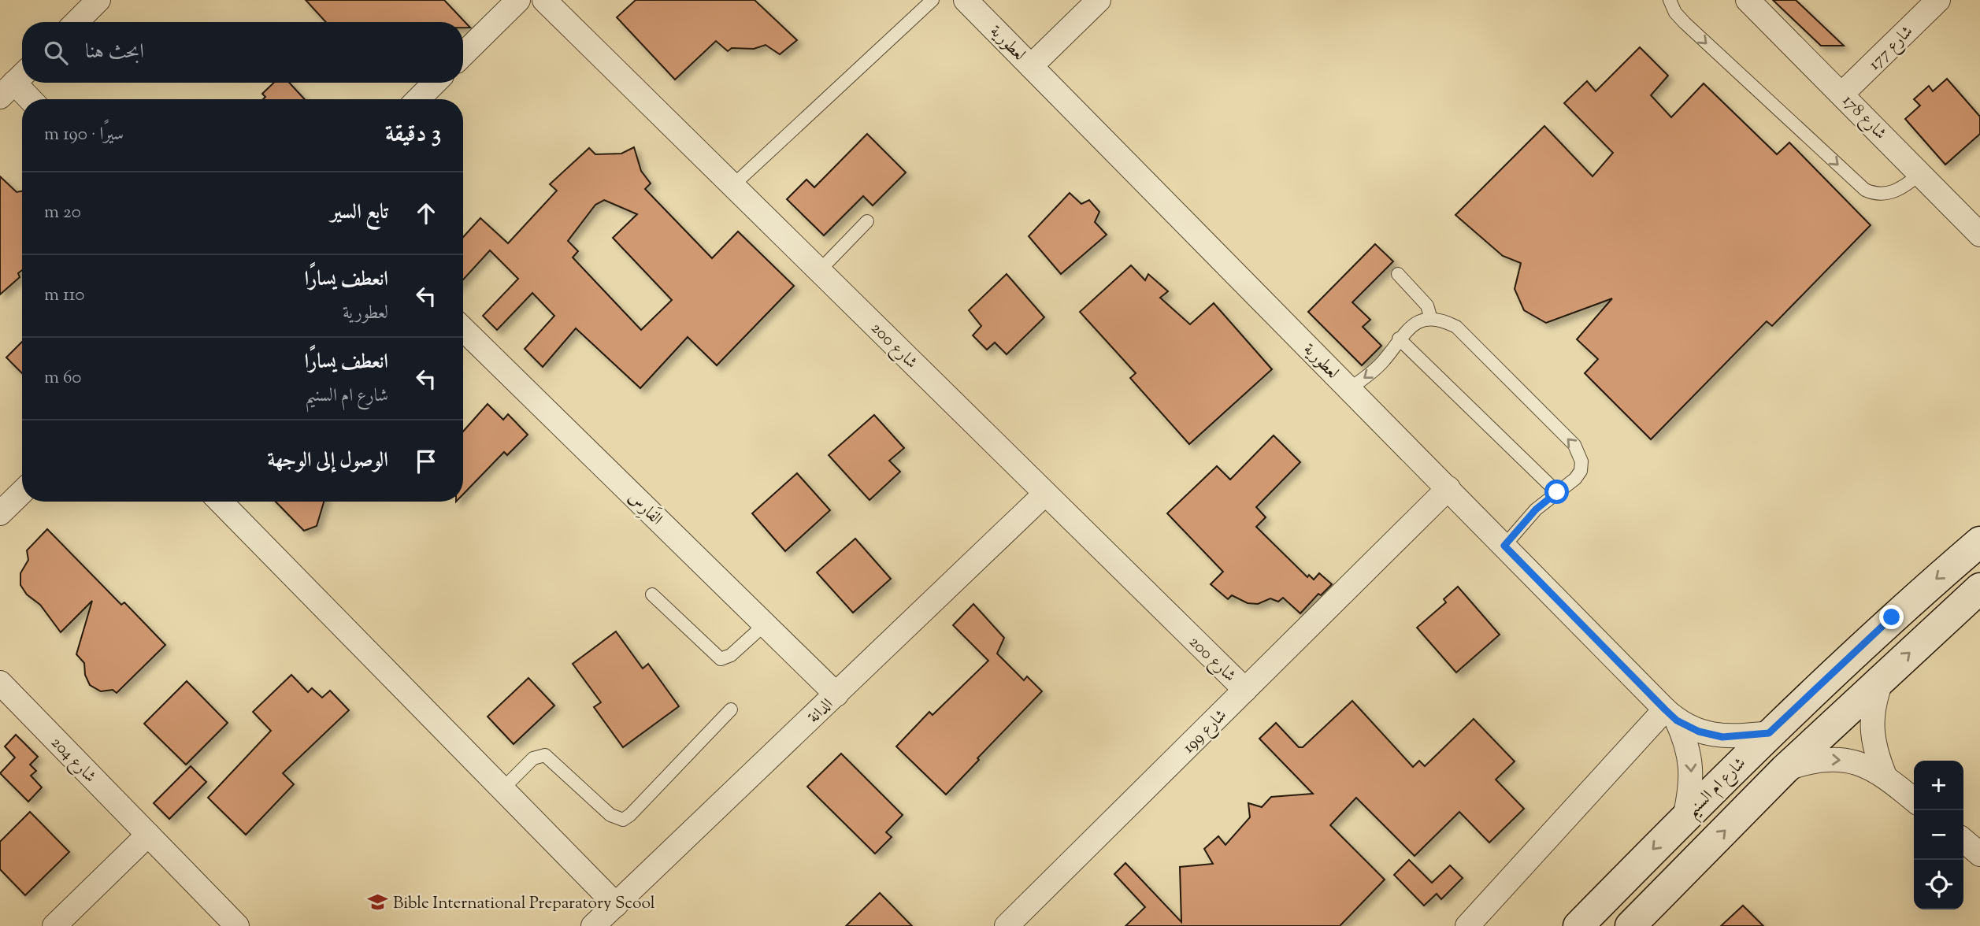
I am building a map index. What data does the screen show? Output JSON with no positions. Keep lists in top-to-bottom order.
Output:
{
  "streets": {
    "main road": ["شارع ام السنيم"],
    "street": [
      "لعطورية",
      "شارع 177",
      "شارع 178",
      "شارع 200",
      "الفَارِس",
      "الدانة",
      "شارع 199",
      "شارع 204"
    ]
  },
  "crossings": [
    ["لعطورية", "شارع 199"],
    ["لعطورية", "شارع ام السنيم"],
    ["شارع 177", "شارع 178"],
    ["شارع 200", "الدانة"],
    ["شارع 200", "شارع 199"],
    ["الفَارِس", "الدانة"]
  ],
  "places": {
    "school or university": ["Bible International Preparatory Scool"]
  },
  "page": {
    "search": "ابحث هنا",
    "heading": ["3 دقيقة", "سيرًا · 190 m"],
    "list": [
      ["تابع السير", "20 m"],
      ["انعطف يسارًا", "لعطورية", "110 m"],
      ["انعطف يسارًا", "شارع ام السنيم", "60 m"],
      "الوصول إلى الوجهة"
    ],
    "map_buttons": ["+", "−"]
  }
}
